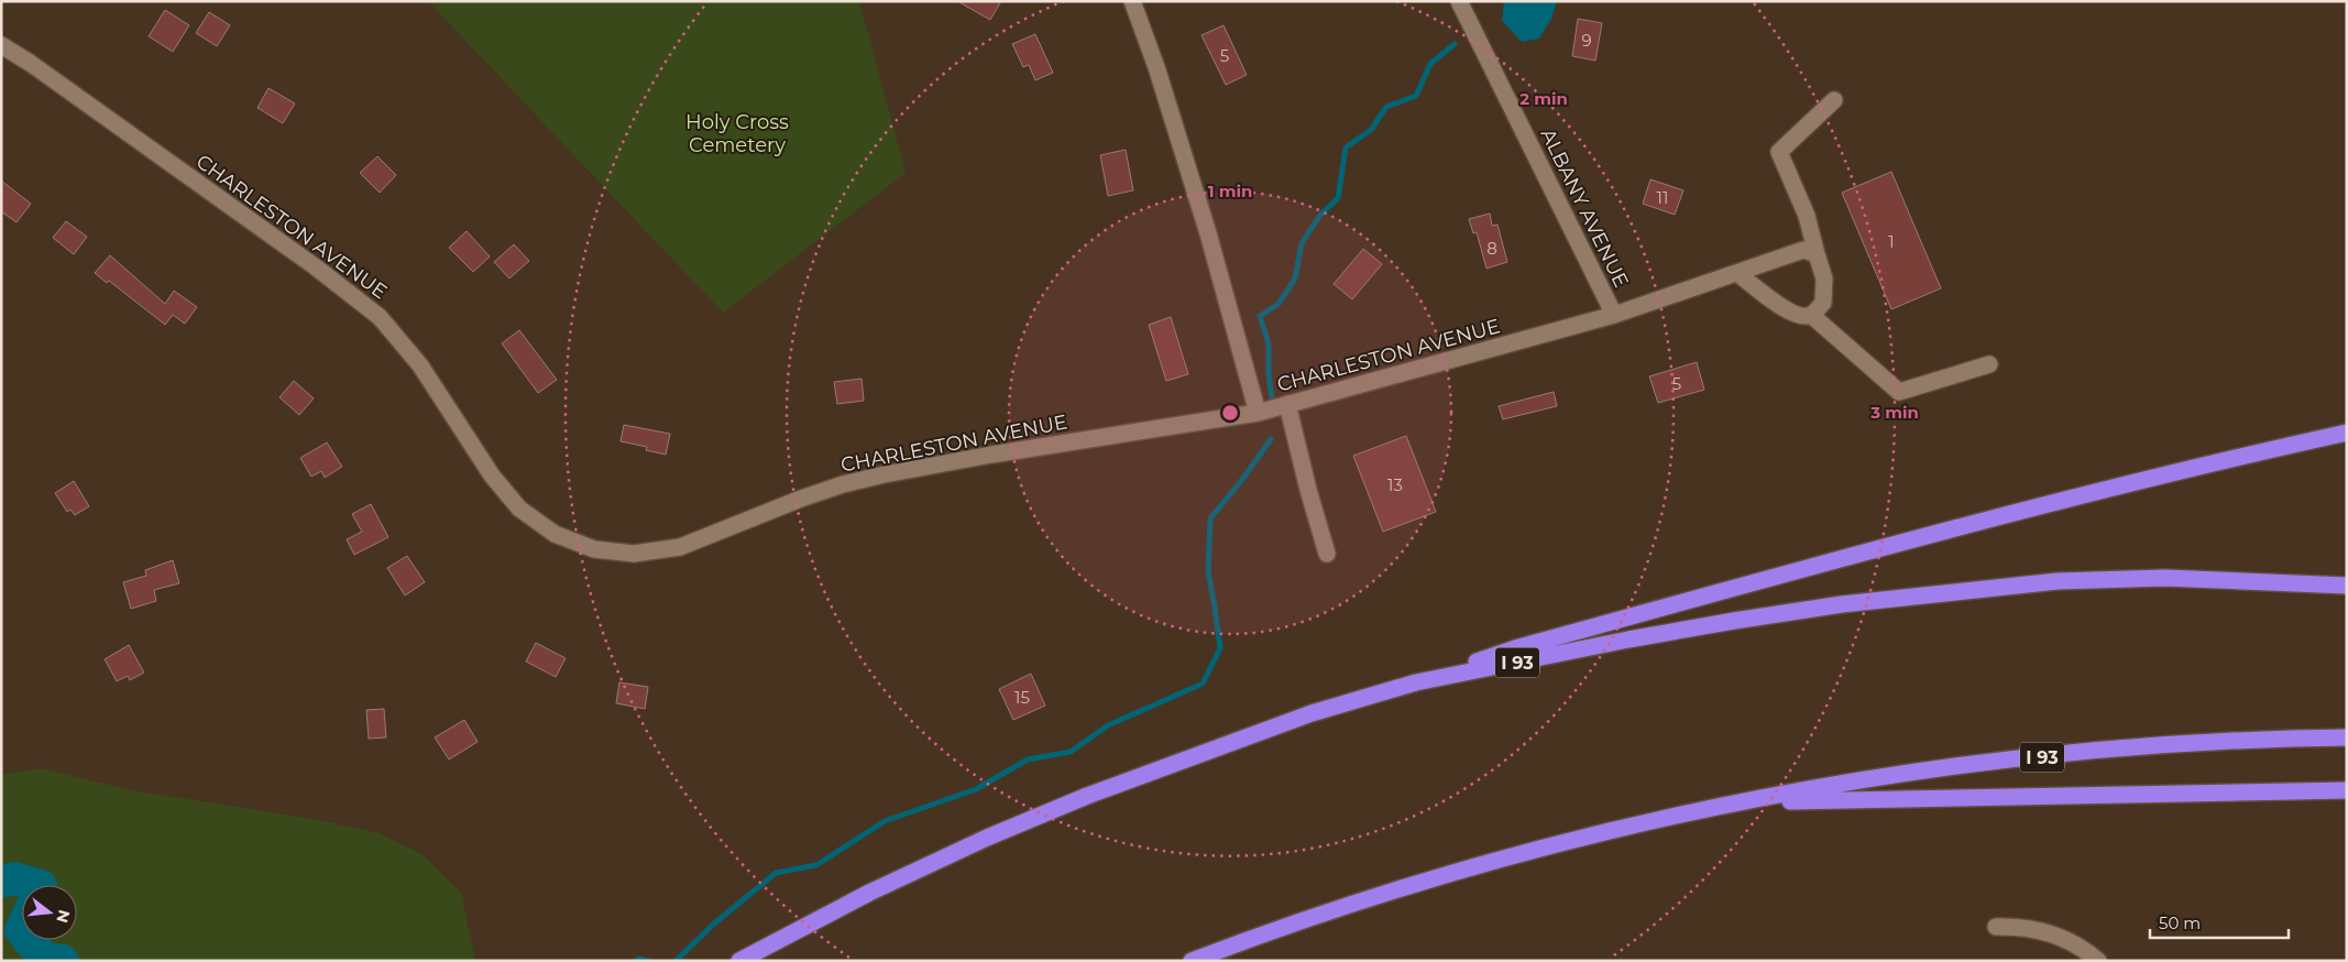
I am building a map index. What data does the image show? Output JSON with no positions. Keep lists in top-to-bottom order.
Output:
{
  "streets": {
    "highway": ["I 93"],
    "street": ["ALBANY AVENUE", "CHARLESTON AVENUE"]
  },
  "crossings": [
    ["ALBANY AVENUE", "CHARLESTON AVENUE"]
  ],
  "parks": ["Holy Cross Cemetery"],
  "house_numbers": [
    "9",
    "5",
    "11",
    "1",
    "8",
    "5",
    "13",
    "15"
  ],
  "scale_bar": "50 m",
  "north": "right",
  "rings": ["2 min", "1 min", "3 min"]
}
